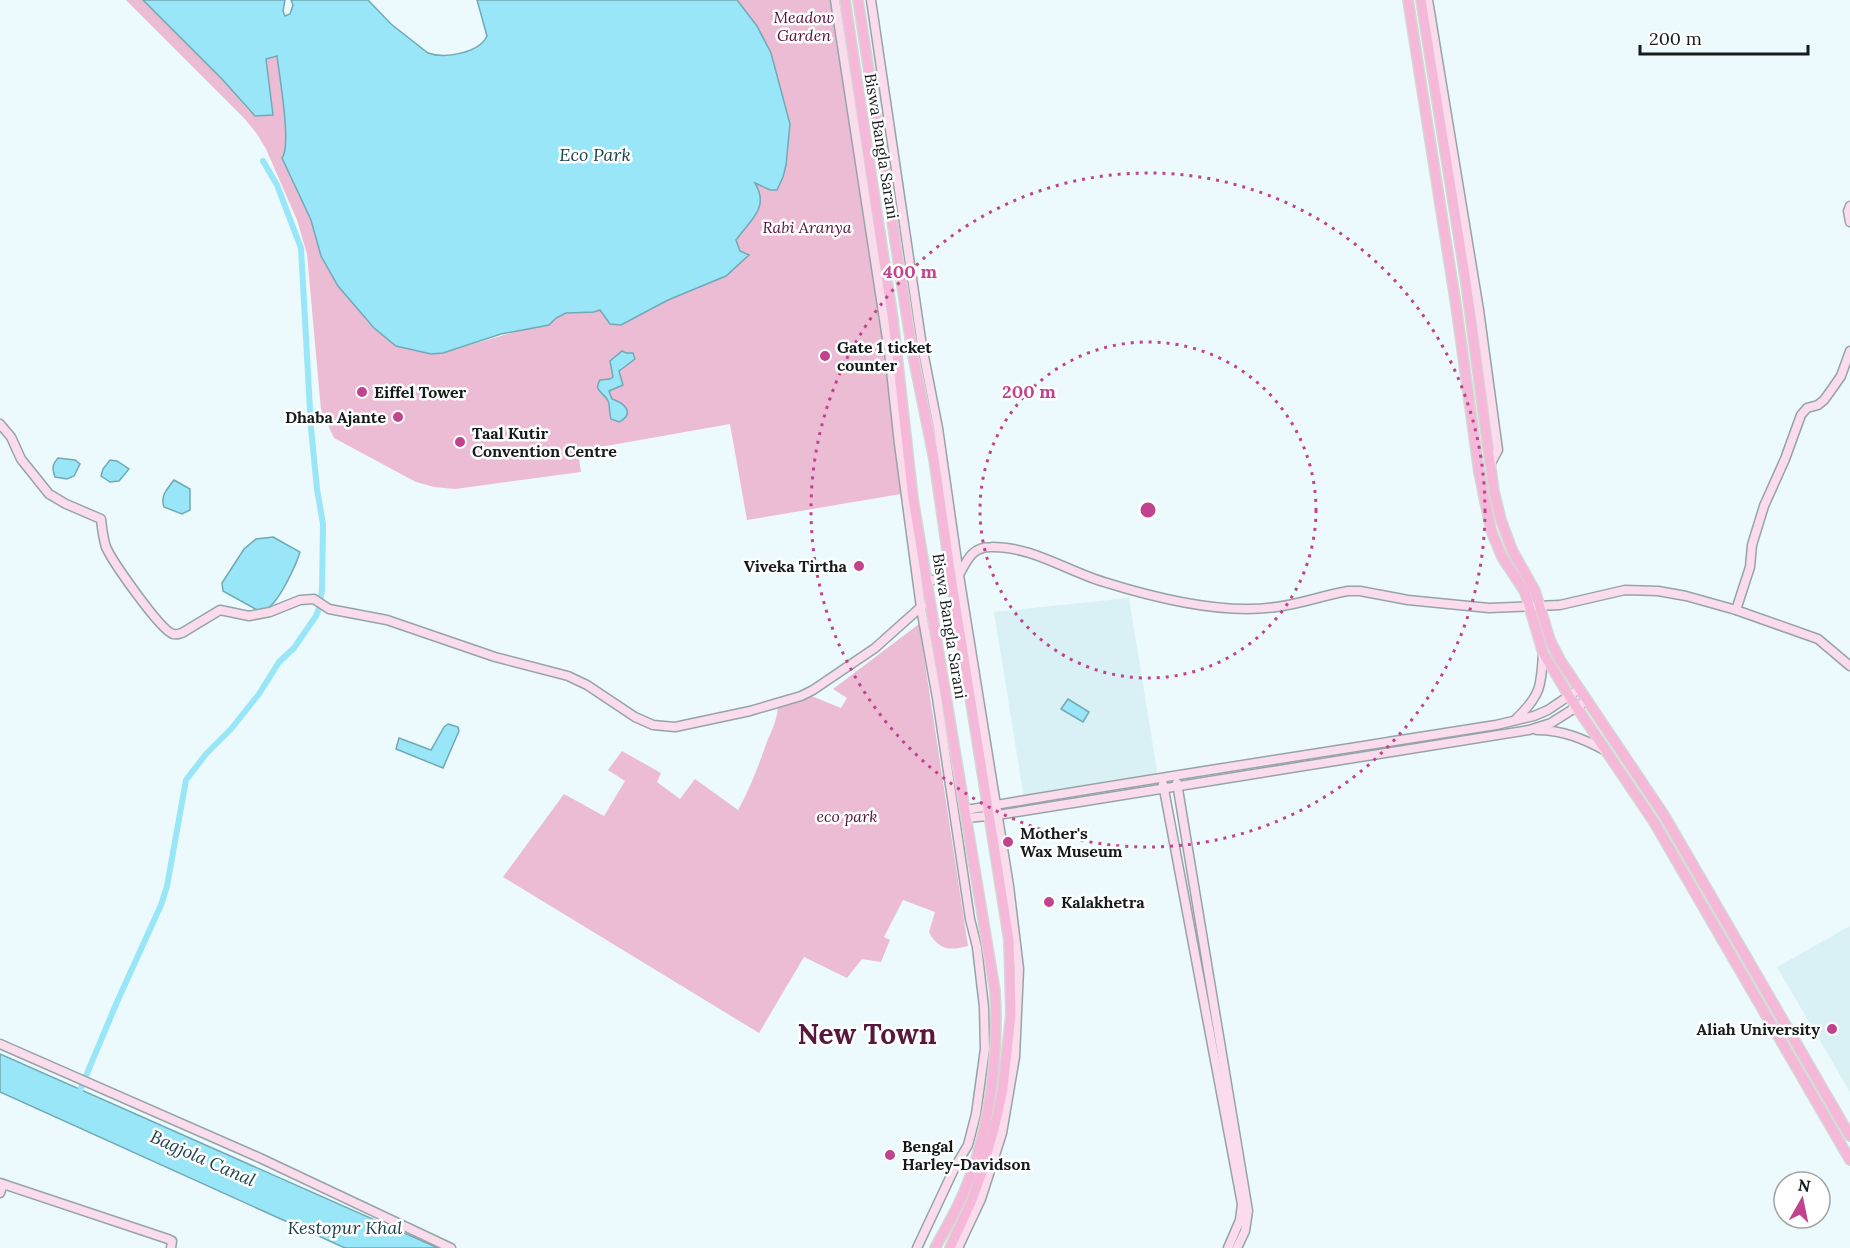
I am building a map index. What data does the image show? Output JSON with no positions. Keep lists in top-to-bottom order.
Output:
{
  "streets": {
    "main road": ["Biswa Bangla Sarani"]
  },
  "districts": ["New Town"],
  "water": ["Eco Park", "Bagjola Canal", "Kestopur Khal"],
  "parks": ["Meadow Garden", "Rabi Aranya", "eco park"],
  "places": [
    "Gate 1 ticket counter",
    "Eiffel Tower",
    "Dhaba Ajante",
    "Taal Kutir Convention Centre",
    "Viveka Tirtha",
    "Mother's Wax Museum",
    "Kalakhetra",
    "Aliah University",
    "Bengal Harley-Davidson"
  ],
  "scale_bar": "200 m",
  "north": "top",
  "rings": ["400 m", "200 m"]
}
